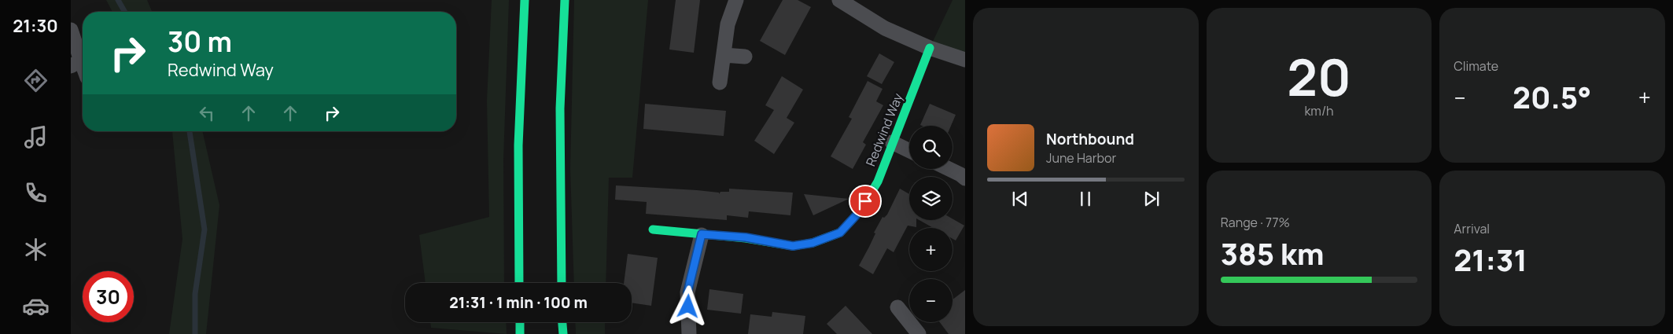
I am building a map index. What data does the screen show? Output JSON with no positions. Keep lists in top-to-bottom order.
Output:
{
  "streets": {
    "main road": ["Redwind Way"]
  },
  "page": {
    "tabs": "21:30",
    "tile": [
      ["20", "km/h"],
      "Climate",
      ["Range · 77%", "385 km"],
      ["Arrival", "21:31"]
    ],
    "turn": ["30 m", "Redwind Way"],
    "heat": ["−", "20.5°", "+"],
    "song": ["Northbound", "June Harbor"],
    "map_buttons": ["+", "−"],
    "limit": "30",
    "trip": "21:31 · 1 min · 100 m"
  }
}
